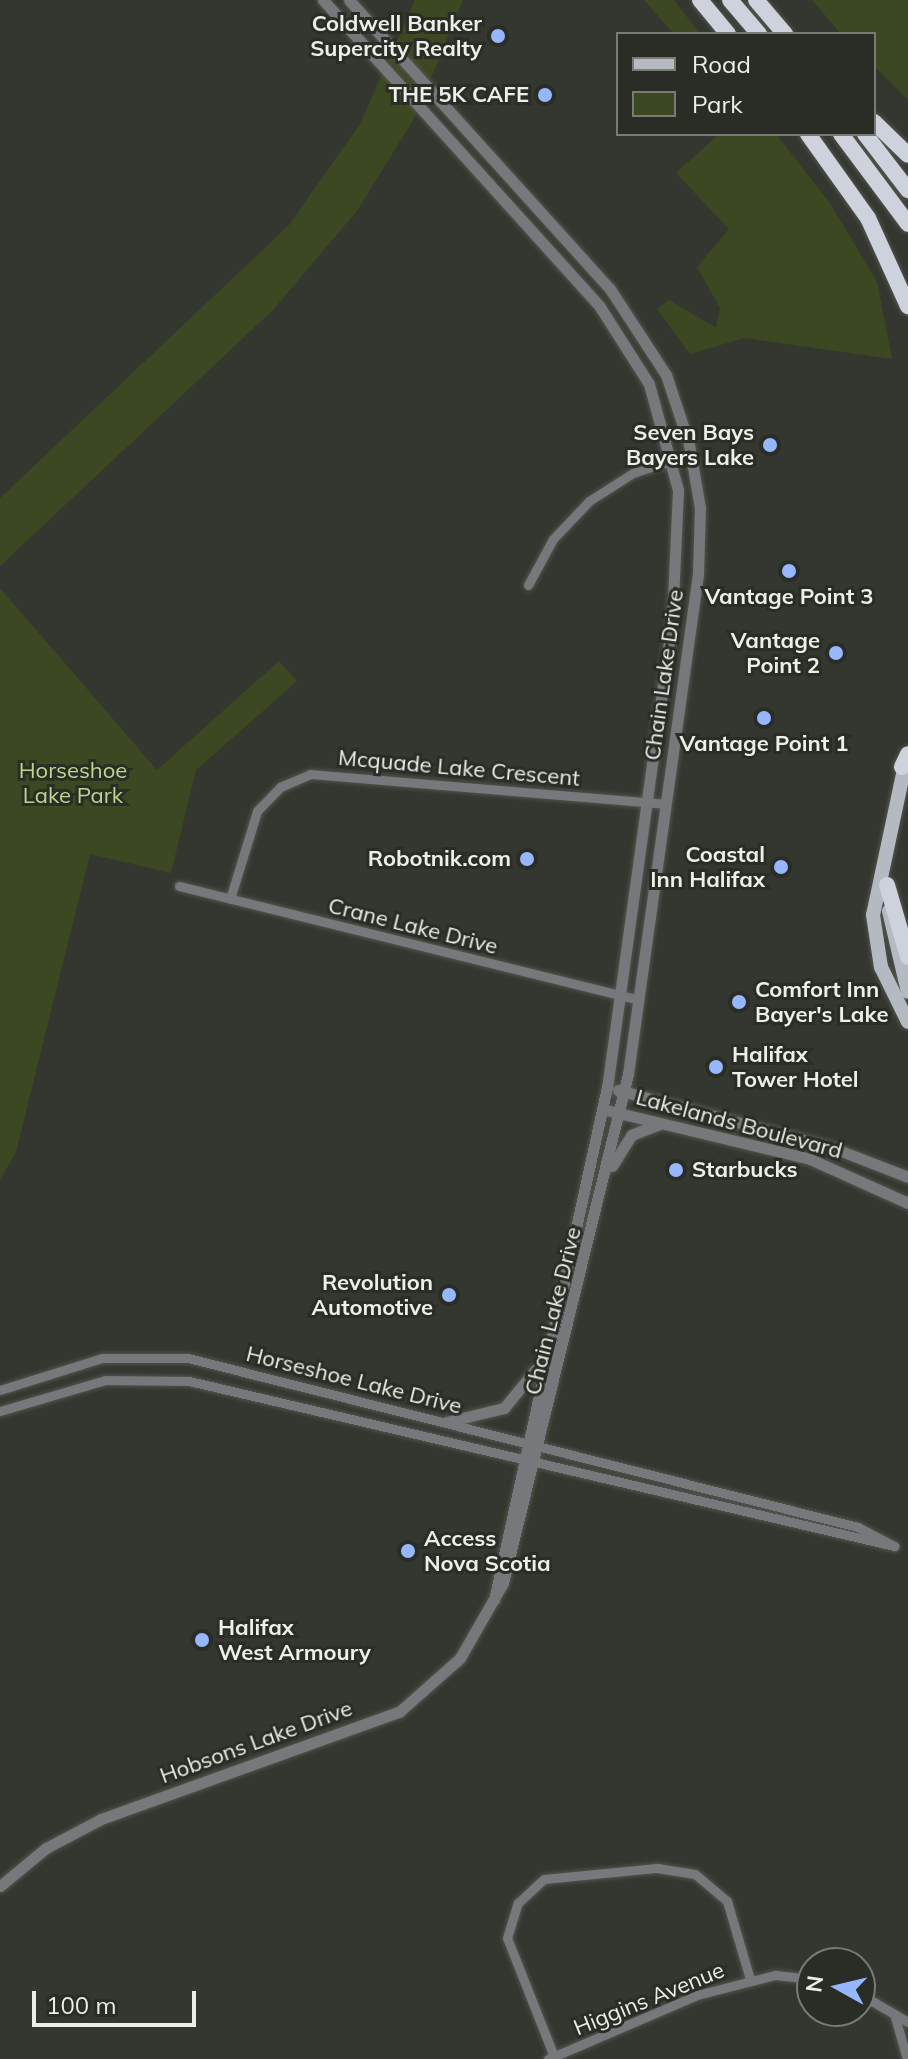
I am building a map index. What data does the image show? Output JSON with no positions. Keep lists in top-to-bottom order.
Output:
{
  "streets": {
    "street": [
      "Chain Lake Drive",
      "Mcquade Lake Crescent",
      "Crane Lake Drive",
      "Lakelands Boulevard",
      "Horseshoe Lake Drive",
      "Hobsons Lake Drive",
      "Higgins Avenue"
    ]
  },
  "crossings": [
    ["Chain Lake Drive", "Mcquade Lake Crescent"],
    ["Chain Lake Drive", "Crane Lake Drive"],
    ["Chain Lake Drive", "Lakelands Boulevard"],
    ["Chain Lake Drive", "Horseshoe Lake Drive"],
    ["Chain Lake Drive", "Hobsons Lake Drive"],
    ["Mcquade Lake Crescent", "Crane Lake Drive"],
    ["Horseshoe Lake Drive", "Hobsons Lake Drive"]
  ],
  "parks": ["Horseshoe Lake Park"],
  "places": [
    "Coldwell Banker Supercity Realty",
    "THE 5K CAFE",
    "Seven Bays Bayers Lake",
    "Vantage Point 3",
    "Vantage Point 2",
    "Vantage Point 1",
    "Robotnik.com",
    "Coastal Inn Halifax",
    "Comfort Inn Bayer's Lake",
    "Halifax Tower Hotel",
    "Starbucks",
    "Revolution Automotive",
    "Access Nova Scotia",
    "Halifax West Armoury"
  ],
  "legend": ["Road", "Park"],
  "scale_bar": "100 m",
  "north": "left"
}
